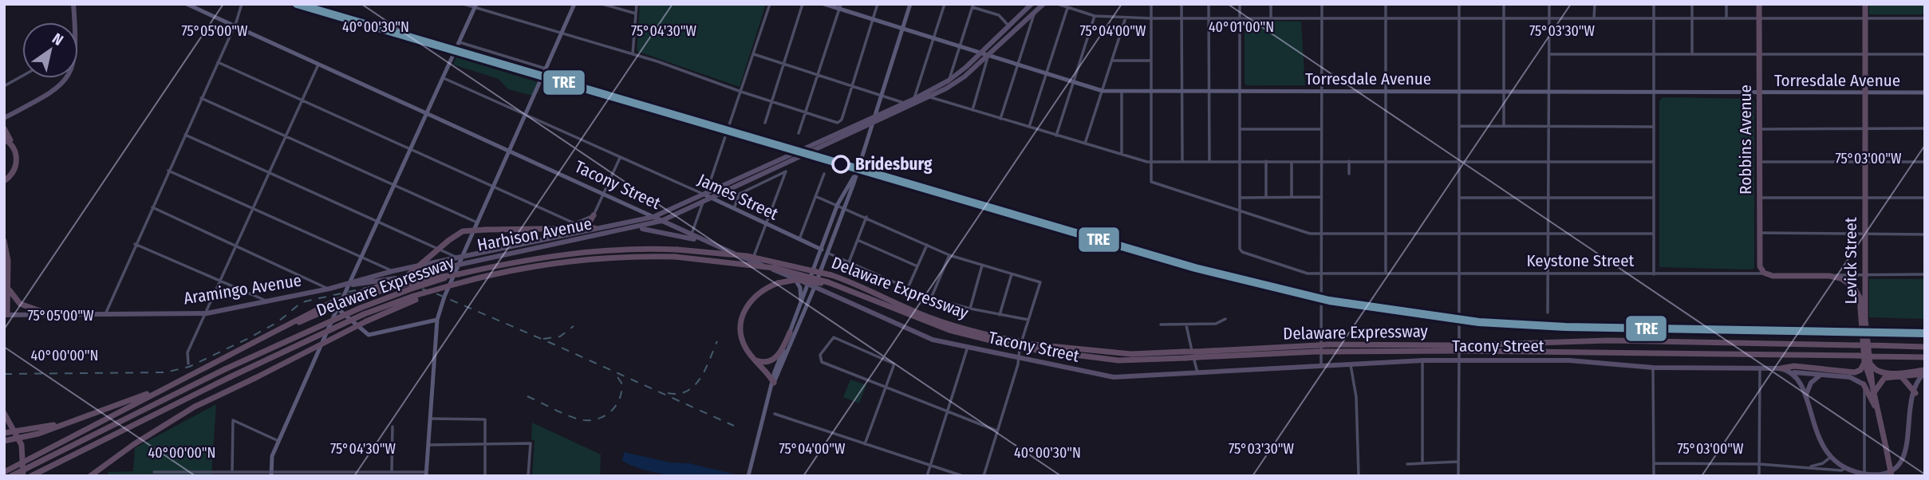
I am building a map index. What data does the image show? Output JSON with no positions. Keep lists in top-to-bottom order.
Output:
{
  "streets": {
    "highway": [
      "Robbins Avenue",
      "Keystone Street",
      "Levick Street",
      "Delaware Expressway"
    ],
    "main road": ["Tacony Street", "Harbison Avenue", "Aramingo Avenue"],
    "street": ["Torresdale Avenue", "James Street"]
  },
  "crossings": [
    ["Torresdale Avenue", "Robbins Avenue"],
    ["Torresdale Avenue", "Harbison Avenue"],
    ["Torresdale Avenue", "Levick Street"],
    ["Robbins Avenue", "Keystone Street"],
    ["Tacony Street", "Harbison Avenue"],
    ["James Street", "Harbison Avenue"],
    ["Harbison Avenue", "Aramingo Avenue"],
    ["Keystone Street", "Levick Street"],
    ["Levick Street", "Delaware Expressway"]
  ],
  "places": ["Bridesburg"],
  "lines": ["transit line TRE"],
  "north": "top right",
  "coordinates": [
    "40°00'30\"N",
    "40°01'00\"N",
    "75°05'00\"W",
    "75°04'30\"W",
    "75°04'00\"W",
    "75°03'30\"W",
    "75°03'00\"W",
    "40°00'00\"N"
  ]
}
